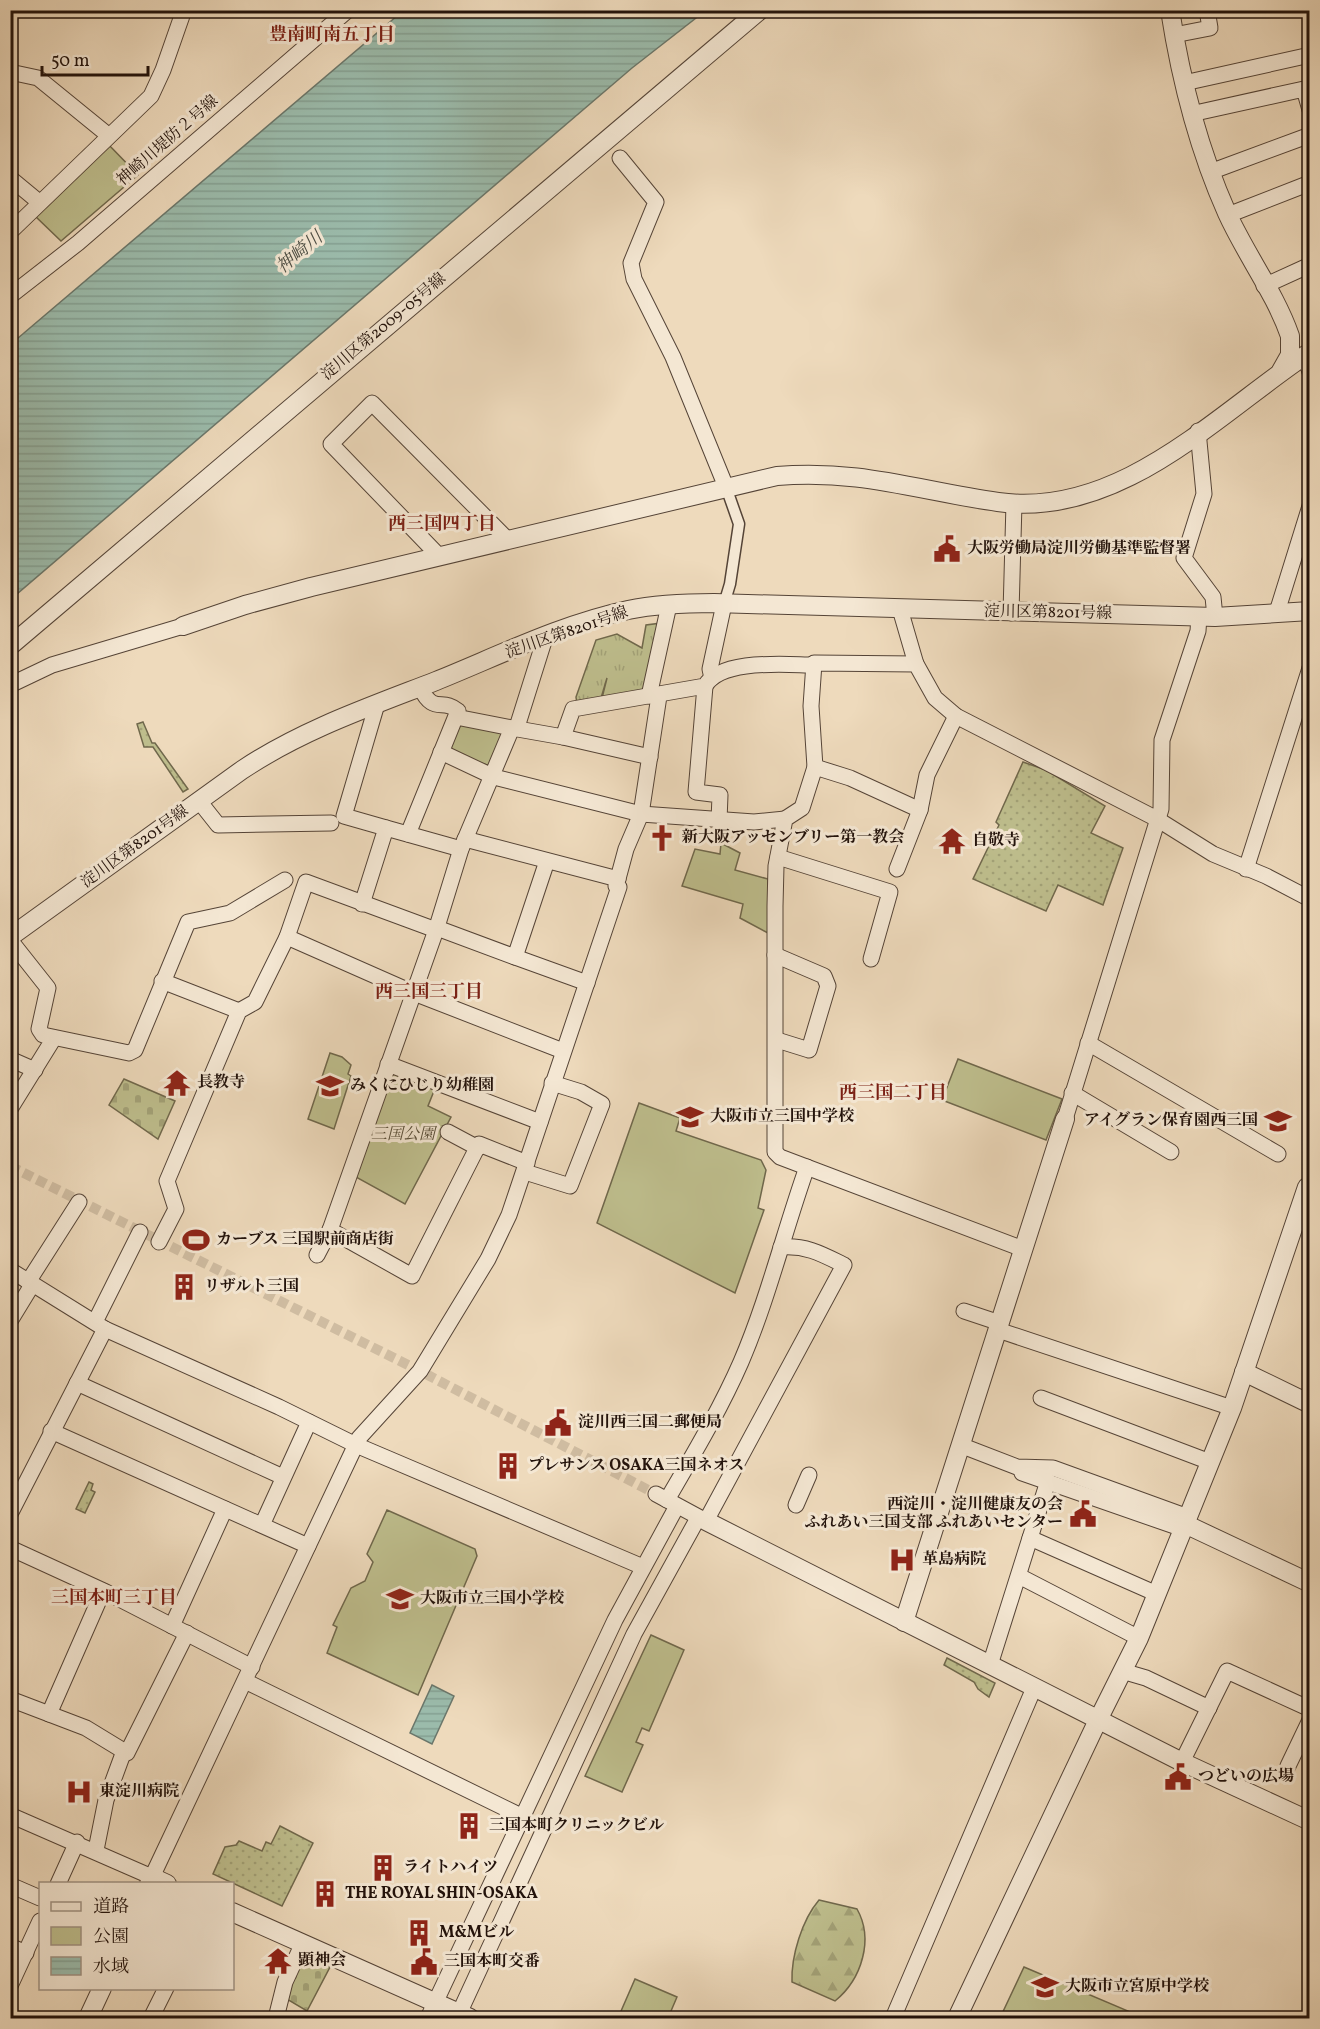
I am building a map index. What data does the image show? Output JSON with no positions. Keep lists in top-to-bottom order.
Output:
{
  "streets": {
    "street": ["神崎川堤防２号線", "淀川区第2009-05号線", "淀川区第8201号線"]
  },
  "districts": [
    "豊南町南五丁目",
    "西三国四丁目",
    "西三国三丁目",
    "西三国二丁目",
    "三国本町三丁目"
  ],
  "water": ["神崎川"],
  "parks": ["三国公園"],
  "places": {
    "public building": [
      "大阪労働局淀川労働基準監督署",
      "淀川西三国二郵便局",
      "西淀川・淀川健康友の会 ふれあい三国支部 ふれあいセンター",
      "つどいの広場",
      "三国本町交番"
    ],
    "church": ["新大阪アッセンブリー第一教会"],
    "temple": ["自敬寺", "長教寺", "顕神会"],
    "school or university": [
      "みくにひじり幼稚園",
      "大阪市立三国中学校",
      "アイグラン保育園西三国",
      "大阪市立三国小学校",
      "大阪市立宮原中学校"
    ],
    "sports": ["カーブス 三国駅前商店街"],
    "building": [
      "リザルト三国",
      "プレサンス OSAKA三国ネオス",
      "三国本町クリニックビル",
      "ライトハイツ",
      "THE ROYAL SHIN-OSAKA",
      "M&Mビル"
    ],
    "hospital": ["革島病院", "東淀川病院"]
  },
  "legend": ["道路", "公園", "水域"],
  "scale_bar": "50 m"
}
